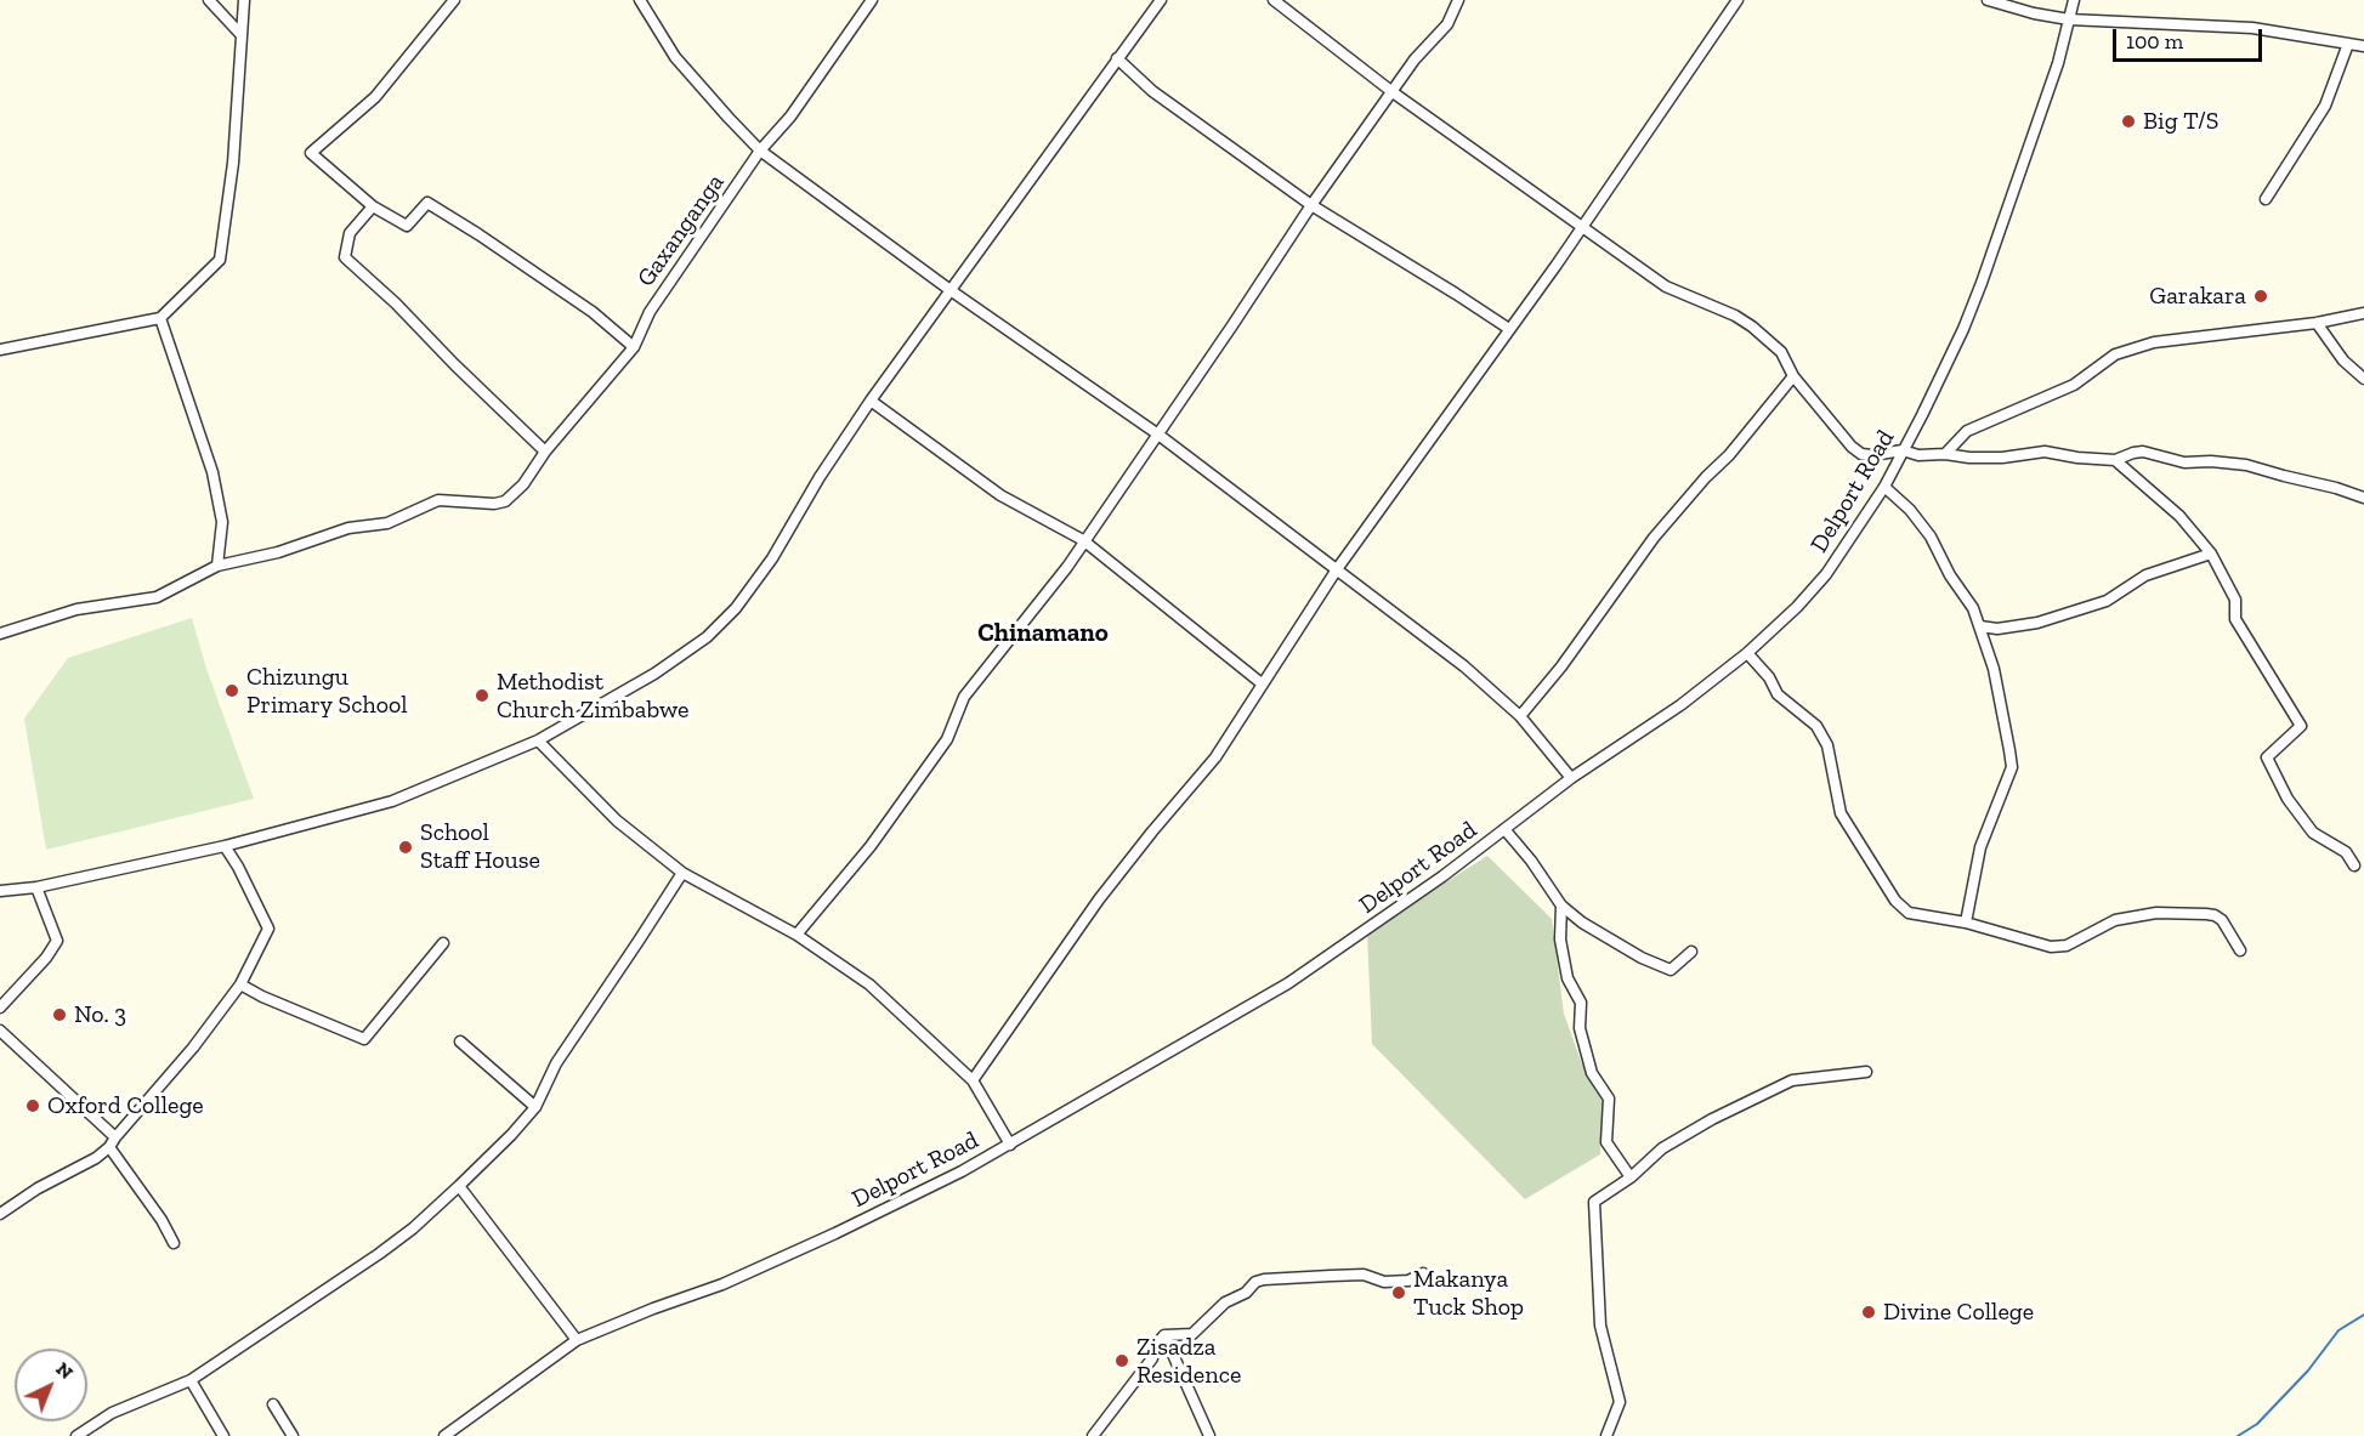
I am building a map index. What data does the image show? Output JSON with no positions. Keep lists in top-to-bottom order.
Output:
{
  "streets": {
    "street": ["Gaxanganga", "Delport Road"]
  },
  "districts": ["Chinamano"],
  "places": [
    "Big T/S",
    "Garakara",
    "Chizungu Primary School",
    "Methodist Church Zimbabwe",
    "School Staff House",
    "No. 3",
    "Oxford College",
    "Makanya Tuck Shop",
    "Divine College",
    "Zisadza Residence"
  ],
  "scale_bar": "100 m",
  "north": "top right"
}
